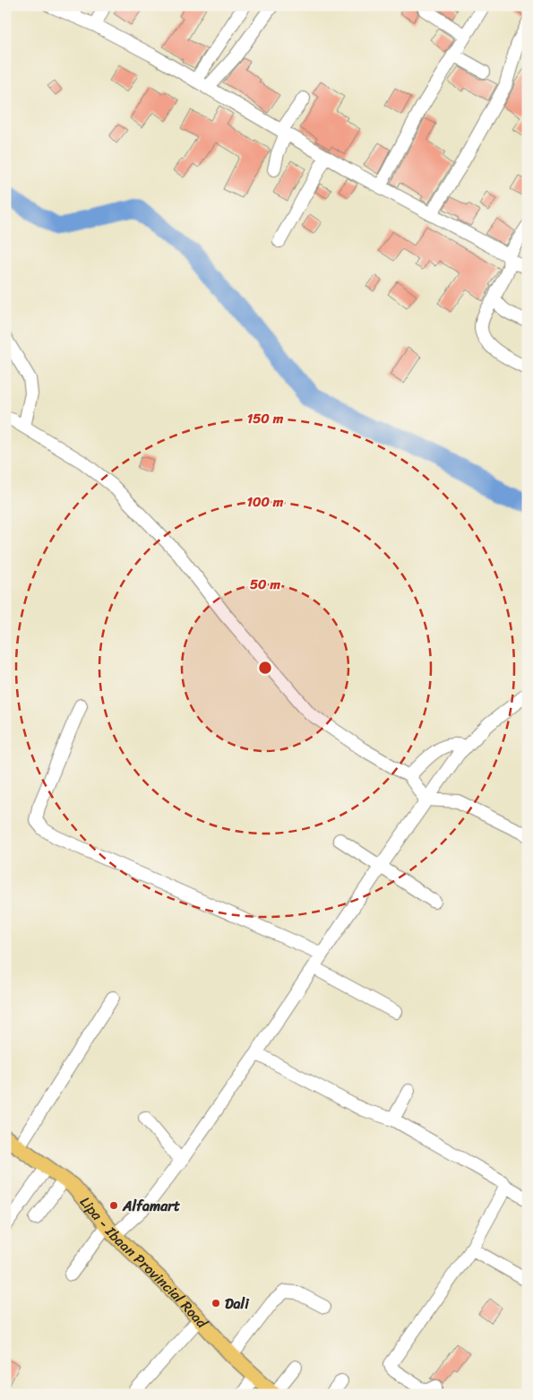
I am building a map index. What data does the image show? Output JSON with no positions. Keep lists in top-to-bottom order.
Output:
{
  "streets": {
    "main road": ["Lipa - Ibaan Provincial Road"]
  },
  "places": ["Alfamart", "Dali"],
  "rings": ["150 m", "100 m", "50 m"]
}
